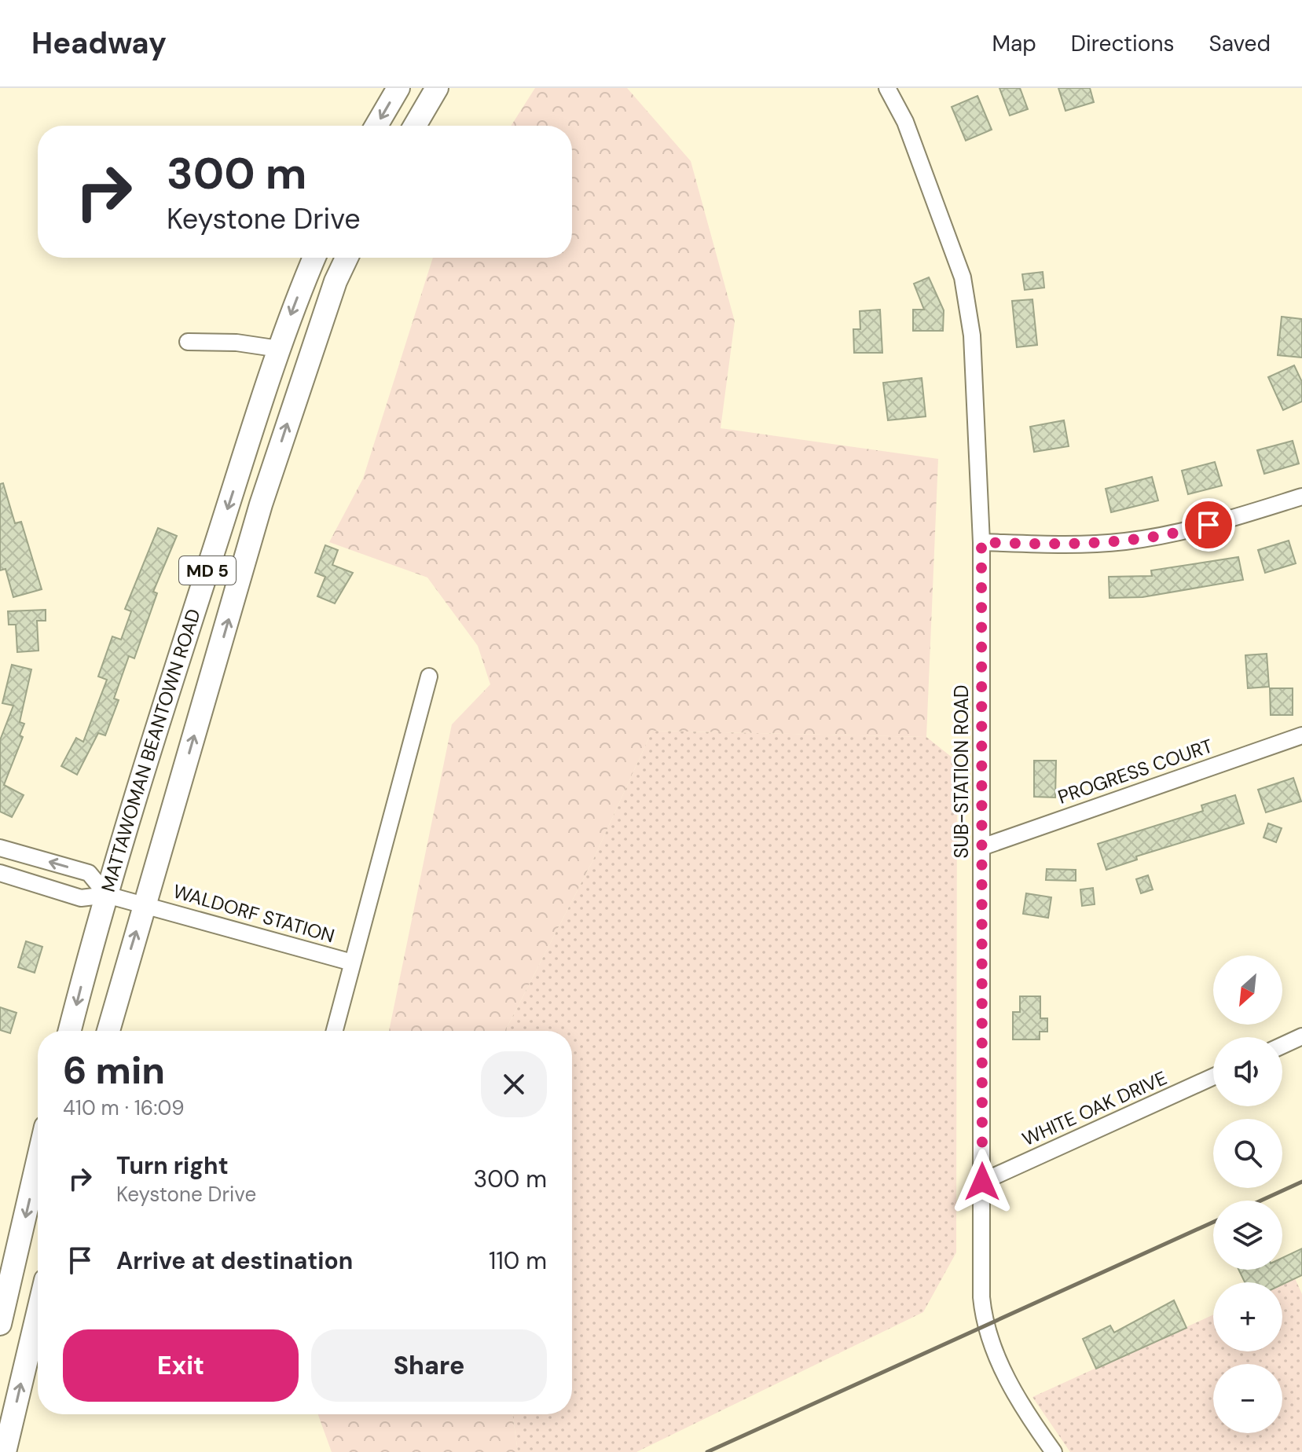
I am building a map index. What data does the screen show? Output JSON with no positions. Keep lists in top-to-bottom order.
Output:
{
  "streets": {
    "highway": ["MD 5", "MATTAWOMAN BEANTOWN ROAD"],
    "street": [
      "SUB-STATION ROAD",
      "PROGRESS COURT",
      "WALDORF STATION",
      "WHITE OAK DRIVE"
    ]
  },
  "crossings": [
    ["MATTAWOMAN BEANTOWN ROAD", "WALDORF STATION"],
    ["SUB-STATION ROAD", "PROGRESS COURT"],
    ["SUB-STATION ROAD", "WHITE OAK DRIVE"]
  ],
  "north": "bottom left",
  "page": {
    "header": "Headway",
    "nav": ["Map", "Directions", "Saved"],
    "turn": ["300 m", "Keystone Drive"],
    "map_buttons": ["+", "−"],
    "heading": ["6 min", "410 m · 16:09"],
    "list": [
      {
        "name": "Turn right",
        "note": "Keystone Drive",
        "value": "300 m"
      },
      {
        "name": "Arrive at destination",
        "value": "110 m"
      }
    ],
    "buttons": ["Exit", "Share"]
  }
}
